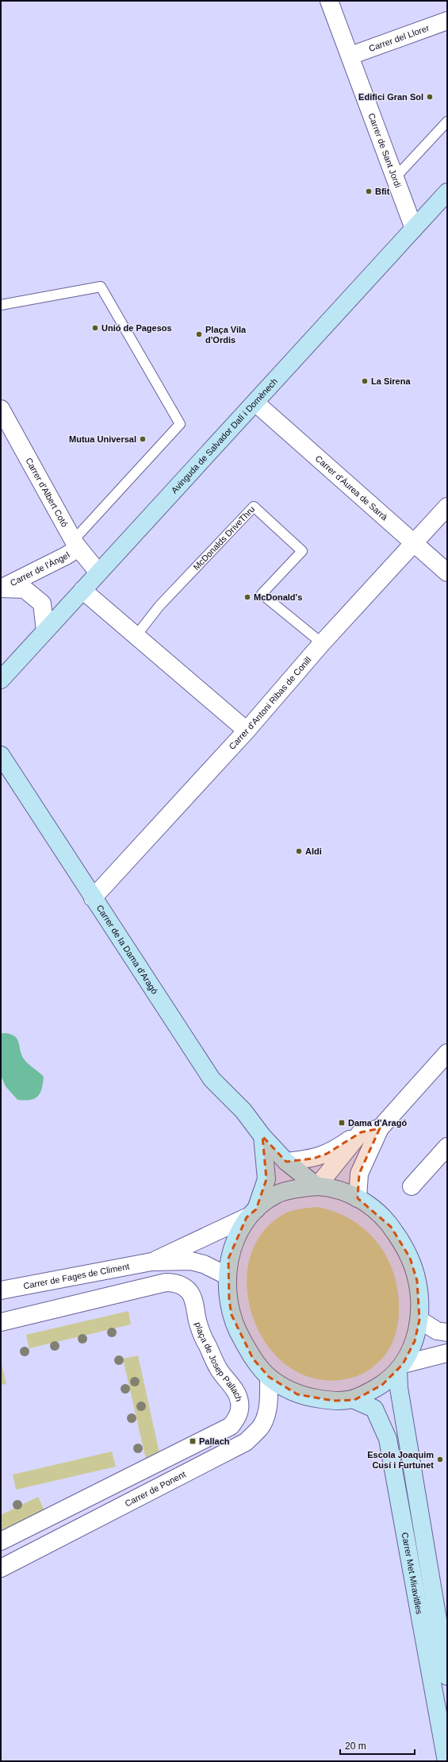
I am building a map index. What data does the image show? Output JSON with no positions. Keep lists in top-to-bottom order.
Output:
{
  "streets": {
    "street": [
      "Carrer del Llorer",
      "Carrer de Sant Jordi",
      "Avinguda de Salvador Dalí i Domènech",
      "Carrer d'Àurea de Sarrà",
      "Carrer d'Albert Cotó",
      "Carrer de l'Àngel",
      "Carrer d'Antoni Ribas de Conill",
      "Carrer de la Dama d'Aragó",
      "Carrer de Fages de Climent",
      "plaça de Josep Pallach",
      "Carrer de Ponent",
      "Carrer Met Miravitlles"
    ],
    "lane": ["McDonalds DriveThru"]
  },
  "crossings": [
    ["Carrer del Llorer", "Carrer de Sant Jordi"],
    ["Carrer de Sant Jordi", "Avinguda de Salvador Dalí i Domènech"],
    ["Avinguda de Salvador Dalí i Domènech", "Carrer d'Àurea de Sarrà"],
    ["Avinguda de Salvador Dalí i Domènech", "Carrer d'Albert Cotó"],
    ["Avinguda de Salvador Dalí i Domènech", "Carrer de l'Àngel"],
    ["Carrer d'Àurea de Sarrà", "Carrer d'Antoni Ribas de Conill"],
    ["Carrer d'Albert Cotó", "Carrer de l'Àngel"],
    ["McDonalds DriveThru", "Carrer d'Antoni Ribas de Conill"],
    ["Carrer d'Antoni Ribas de Conill", "Carrer de la Dama d'Aragó"]
  ],
  "places": {
    "other": [
      "Edifici Gran Sol",
      "Bfit",
      "Unió de Pagesos",
      "Plaça Vila d'Ordis",
      "La Sirena",
      "Mutua Universal",
      "McDonald's",
      "Aldi",
      "Escola Joaquim Cusí i Furtunet"
    ],
    "transit": ["Dama d'Aragó", "Pallach"]
  },
  "scale_bar": "20 m"
}
